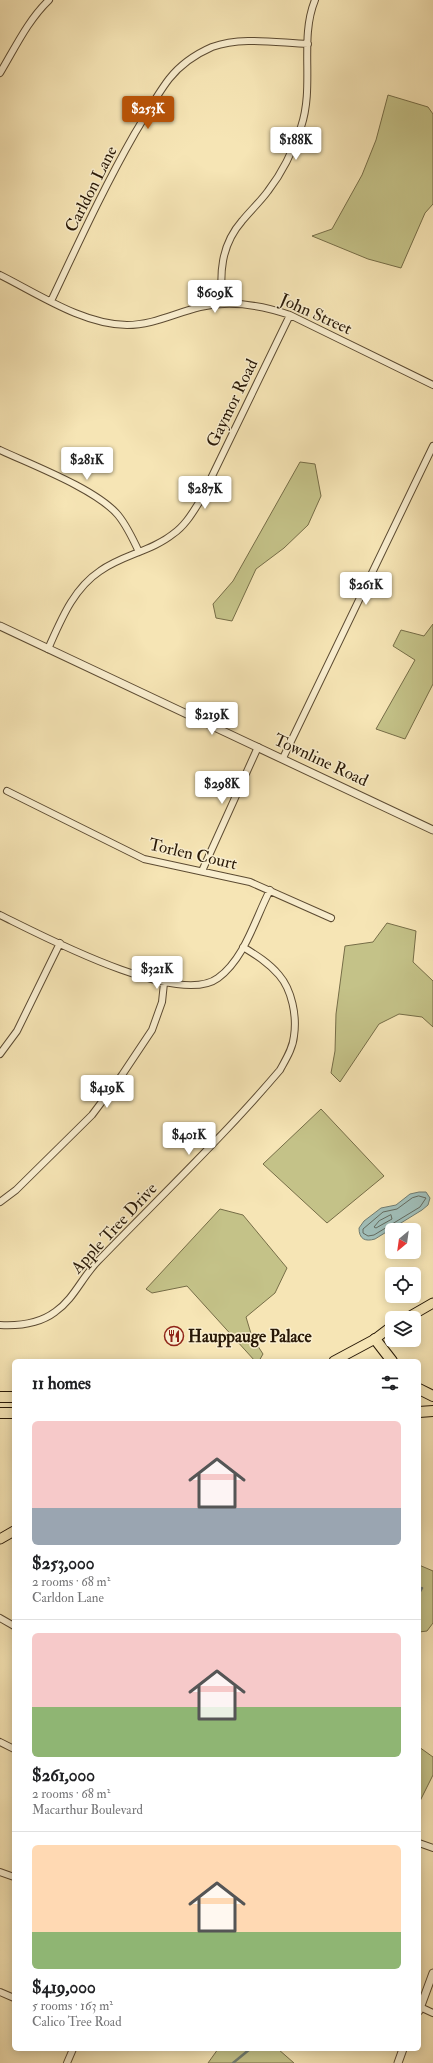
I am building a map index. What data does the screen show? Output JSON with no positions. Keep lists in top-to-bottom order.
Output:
{
  "streets": {
    "street": [
      "Carldon Lane",
      "John Street",
      "Gaymor Road",
      "Townline Road",
      "Torlen Court",
      "Apple Tree Drive"
    ]
  },
  "crossings": [
    ["Carldon Lane", "John Street"],
    ["John Street", "Gaymor Road"],
    ["Gaymor Road", "Townline Road"]
  ],
  "places": {
    "restaurant": ["Hauppauge Palace"]
  },
  "north": "bottom left",
  "page": {
    "price": [
      "$253K",
      "$188K",
      "$609K",
      "$281K",
      "$287K",
      "$261K",
      "$219K",
      "$298K",
      "$321K",
      "$419K",
      "$401K"
    ],
    "heading": "11 homes",
    "list": [
      {
        "name": "$253,000",
        "note": "2 rooms · 68 m² · Carldon Lane"
      },
      {
        "name": "$261,000",
        "note": "2 rooms · 68 m² · Macarthur Boulevard"
      },
      {
        "name": "$419,000",
        "note": "5 rooms · 163 m² · Calico Tree Road"
      }
    ]
  }
}
